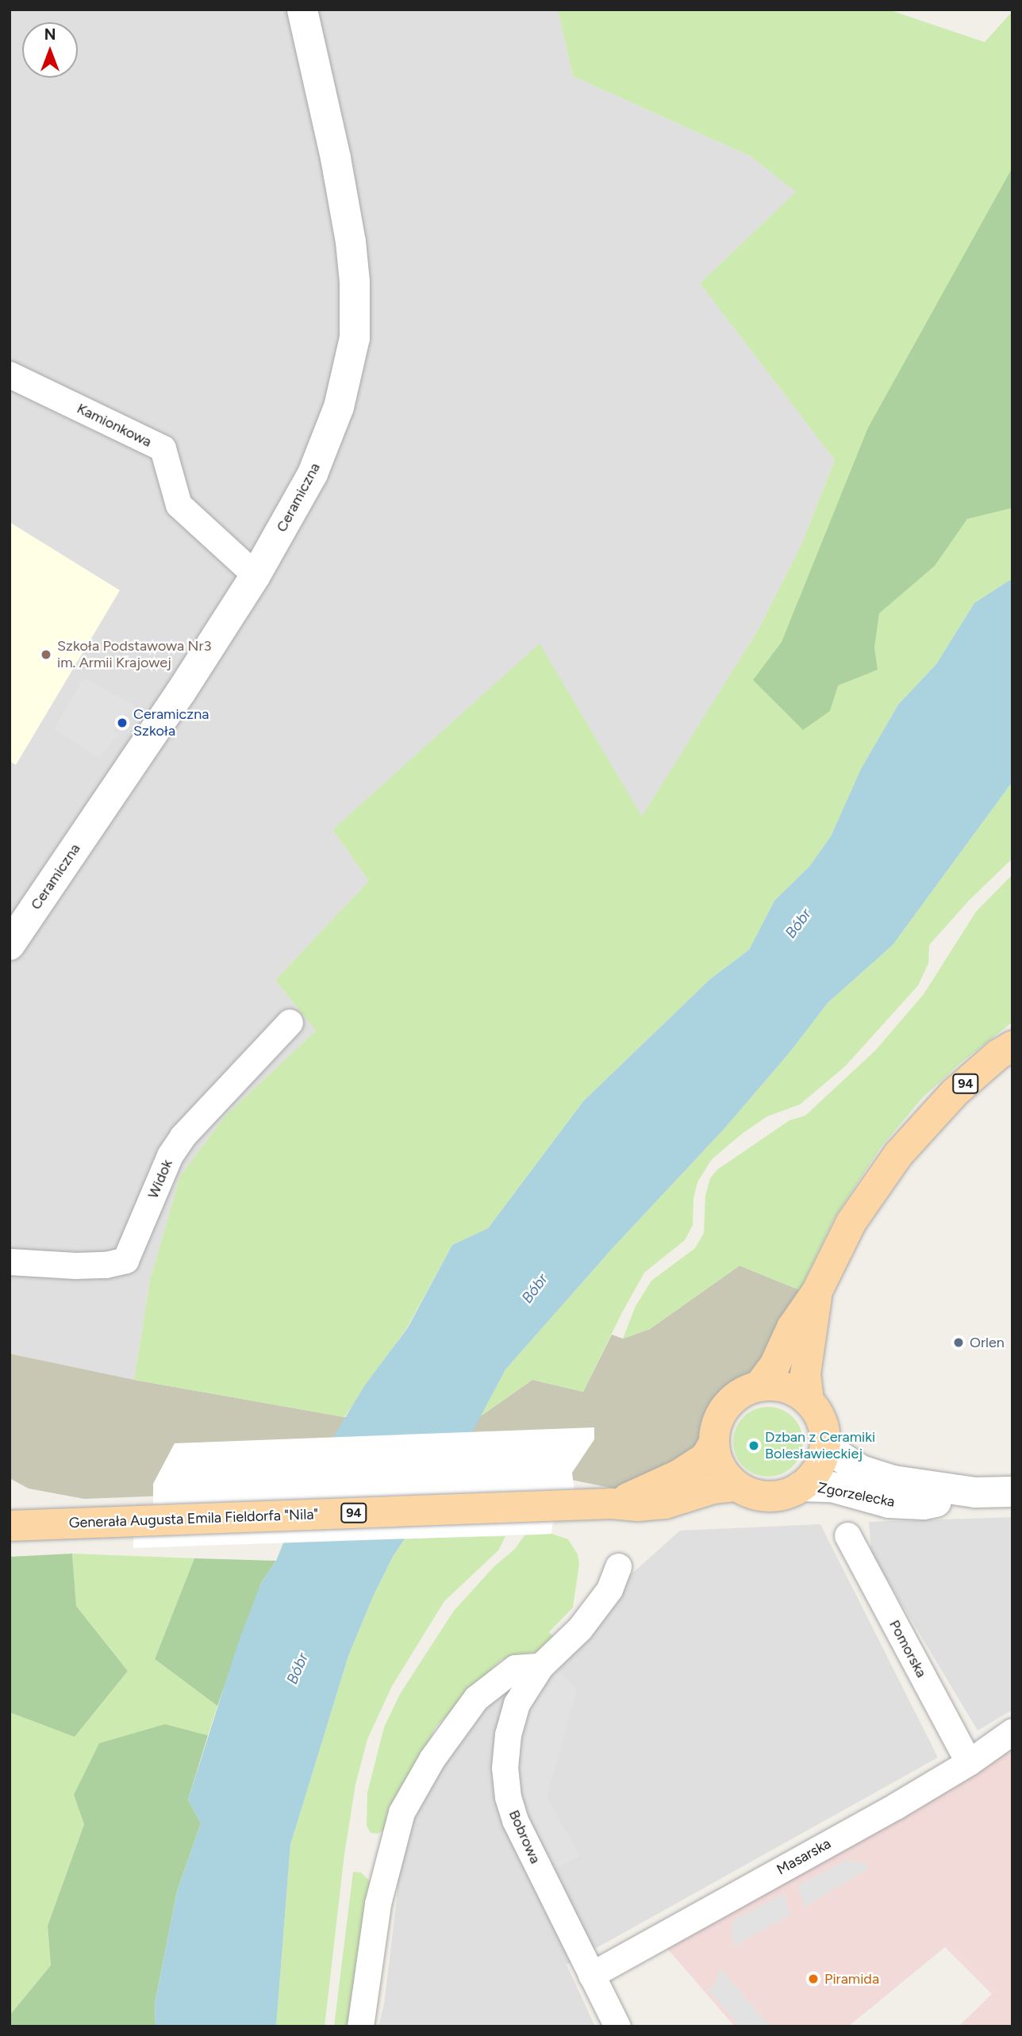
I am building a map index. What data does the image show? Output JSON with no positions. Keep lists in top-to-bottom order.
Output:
{
  "streets": {
    "main road": ["94", "Generała Augusta Emila Fieldorfa \"Nila\""],
    "street": [
      "Kamionkowa",
      "Ceramiczna",
      "Widok",
      "Zgorzelecka",
      "Pomorska",
      "Bobrowa",
      "Masarska"
    ]
  },
  "crossings": [
    ["Kamionkowa", "Ceramiczna"],
    ["94", "Zgorzelecka"],
    ["94", "Generała Augusta Emila Fieldorfa \"Nila\""],
    ["Zgorzelecka", "Generała Augusta Emila Fieldorfa \"Nila\""],
    ["Pomorska", "Masarska"],
    ["Bobrowa", "Masarska"]
  ],
  "water": ["Bóbr"],
  "places": [
    "Szkoła Podstawowa Nr3 im. Armii Krajowej",
    "Ceramiczna Szkoła",
    "Orlen",
    "Dzban z Ceramiki Bolesławieckiej",
    "Piramida"
  ],
  "north": "top"
}
